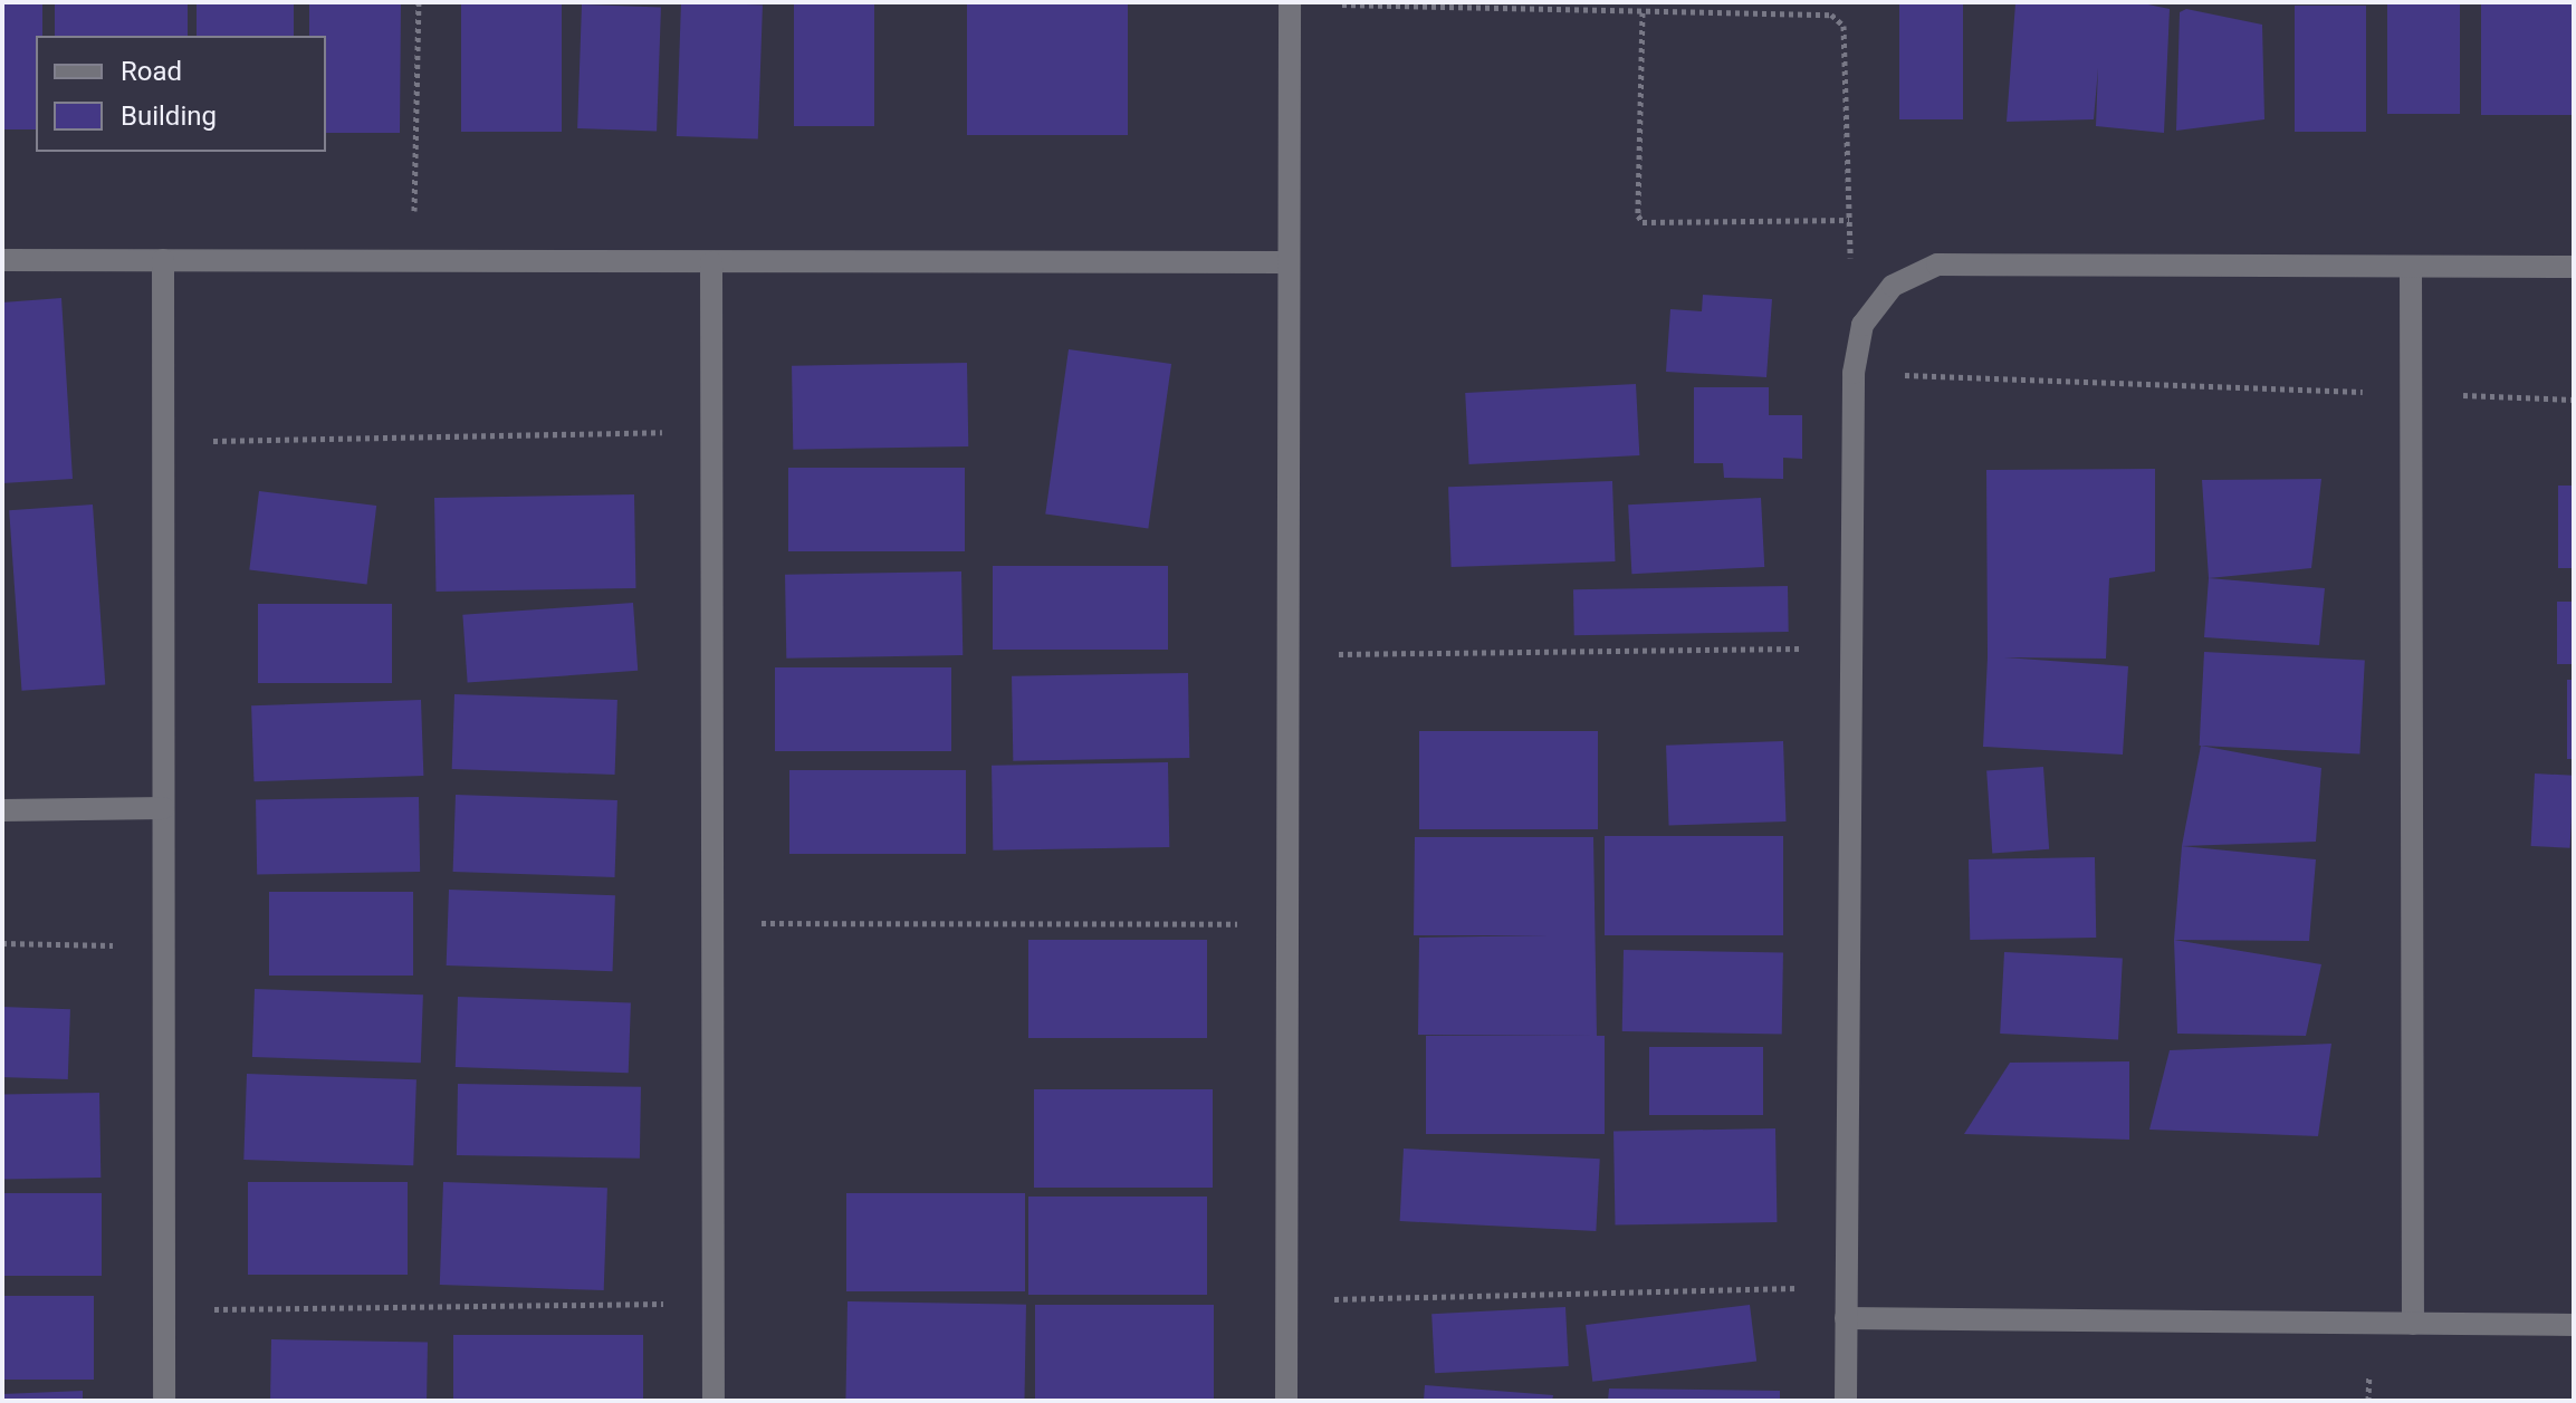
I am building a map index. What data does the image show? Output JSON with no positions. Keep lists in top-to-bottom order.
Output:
{
  "legend": ["Road", "Building"]
}
